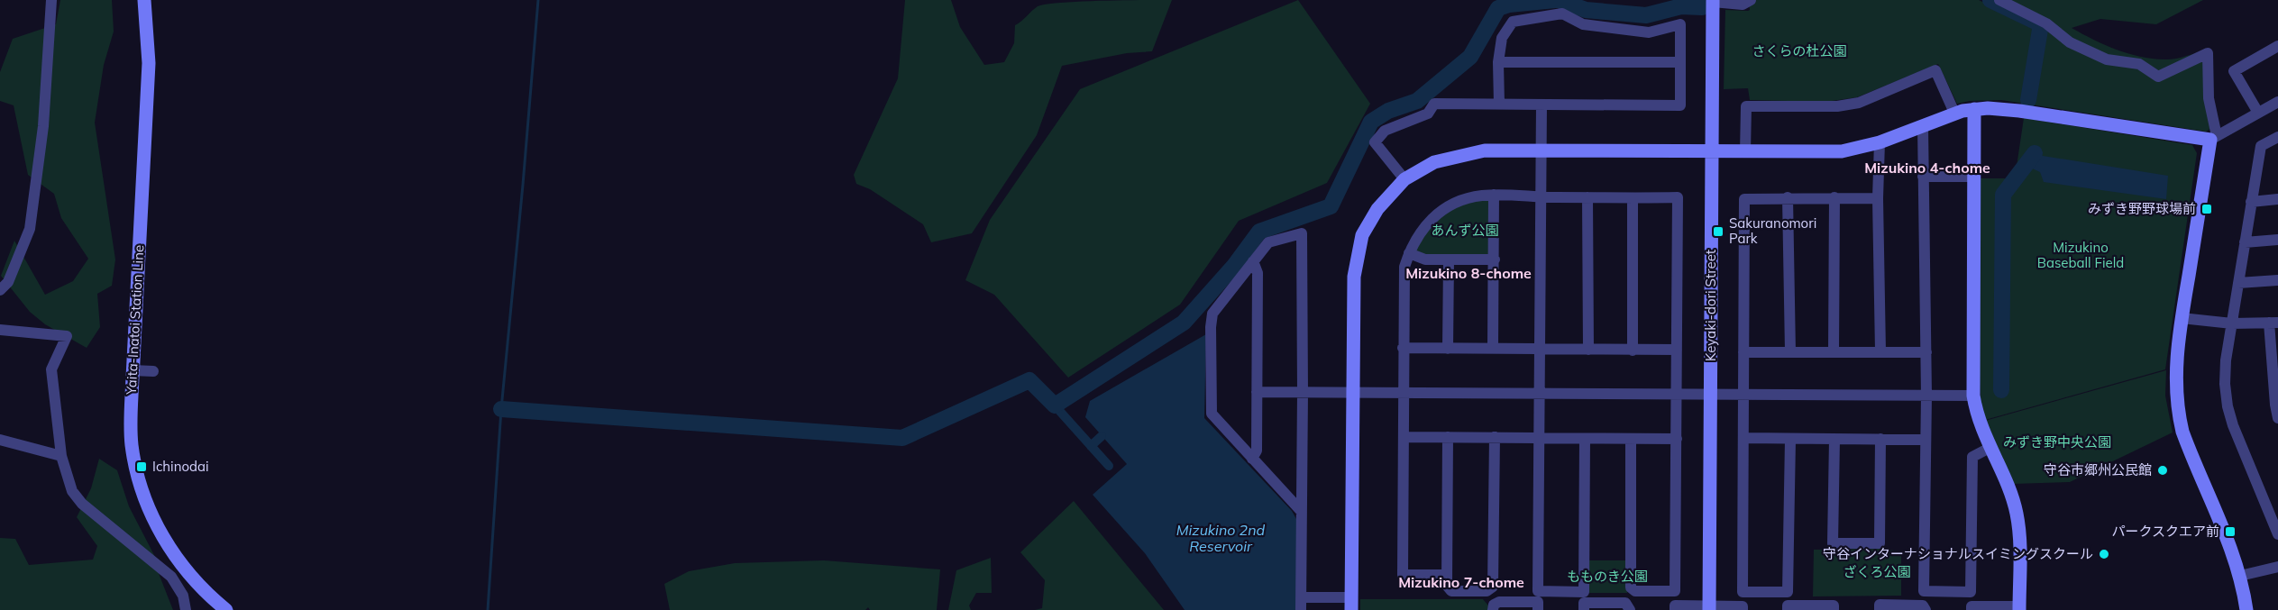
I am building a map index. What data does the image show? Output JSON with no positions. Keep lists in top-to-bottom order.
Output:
{
  "streets": {
    "street": ["Keyaki-dori Street", "Yaita-Inatoi Station Line"]
  },
  "districts": ["Mizukino 4-chome", "Mizukino 8-chome", "Mizukino 7-chome"],
  "water": ["Mizukino 2nd Reservoir"],
  "parks": [
    "さくらの杜公園",
    "あんず公園",
    "Mizukino Baseball Field",
    "みずき野中央公園",
    "ざくろ公園",
    "もものき公園"
  ],
  "places": {
    "transit": [
      "みずき野野球場前",
      "Sakuranomori Park",
      "Ichinodai",
      "パークスクエア前"
    ],
    "other": ["守谷市郷州公民館", "守谷インターナショナルスイミングスクール"]
  }
}
